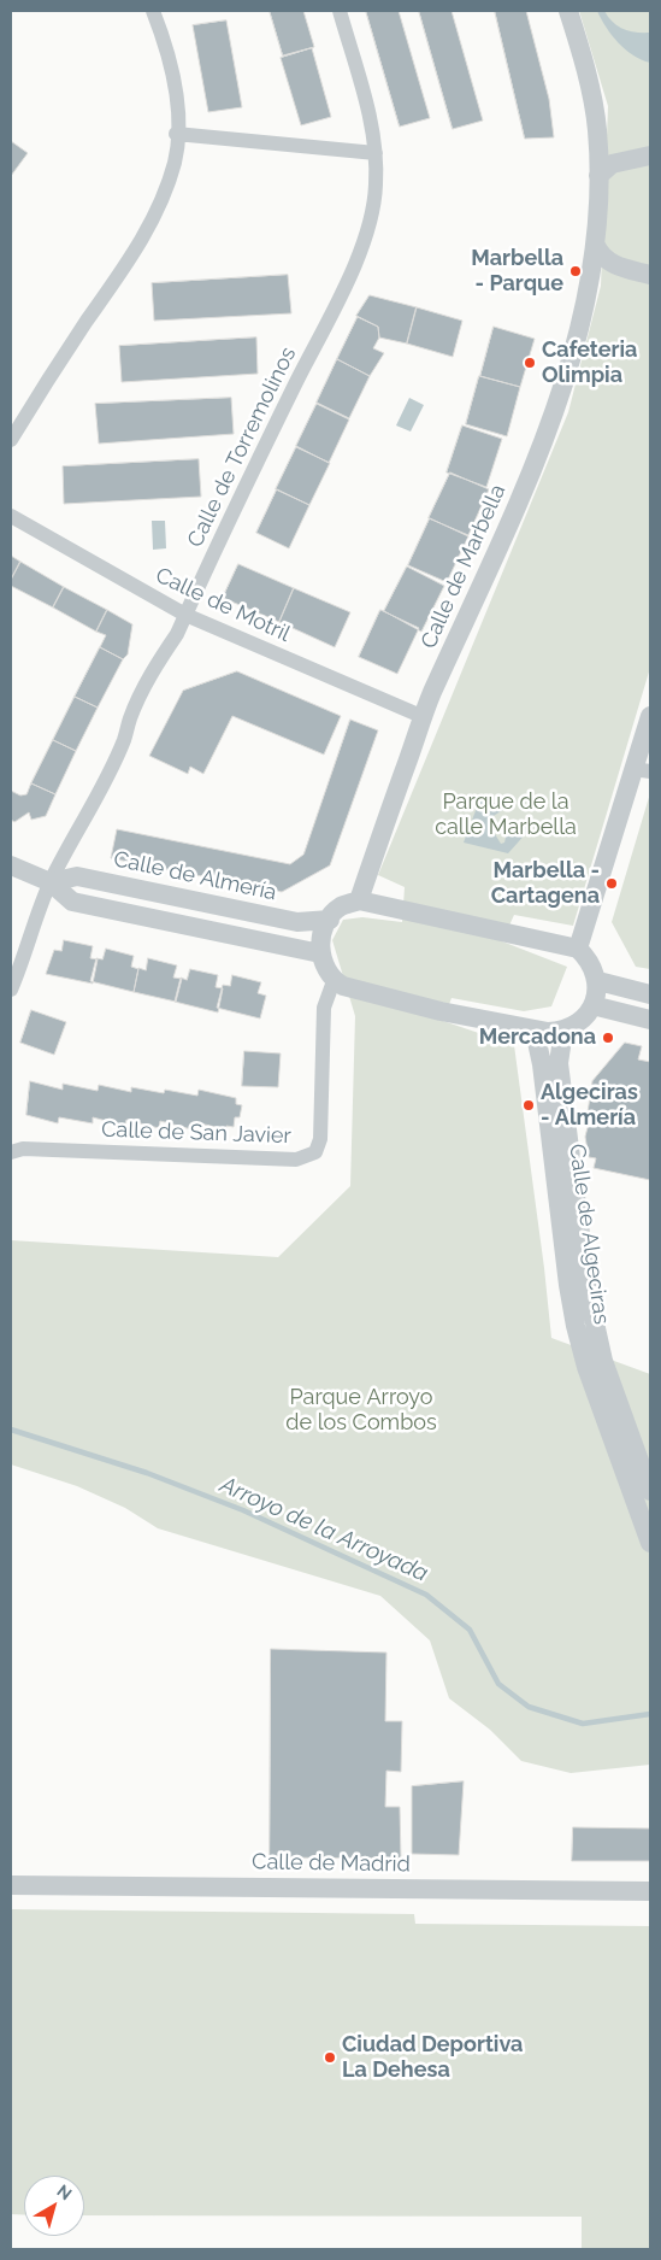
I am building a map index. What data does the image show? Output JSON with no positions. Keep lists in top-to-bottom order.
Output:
{
  "streets": {
    "street": [
      "Calle de Torremolinos",
      "Calle de Marbella",
      "Calle de Motril",
      "Calle de Almería",
      "Calle de San Javier",
      "Calle de Algeciras",
      "Calle de Madrid"
    ]
  },
  "crossings": [
    ["Calle de Torremolinos", "Calle de Motril"],
    ["Calle de Torremolinos", "Calle de Almería"],
    ["Calle de Marbella", "Calle de Motril"]
  ],
  "water": ["Arroyo de la Arroyada"],
  "parks": ["Parque de la calle Marbella", "Parque Arroyo de los Combos"],
  "places": [
    "Marbella - Parque",
    "Cafeteria Olimpia",
    "Marbella - Cartagena",
    "Mercadona",
    "Algeciras - Almería",
    "Ciudad Deportiva La Dehesa"
  ],
  "north": "top right"
}
